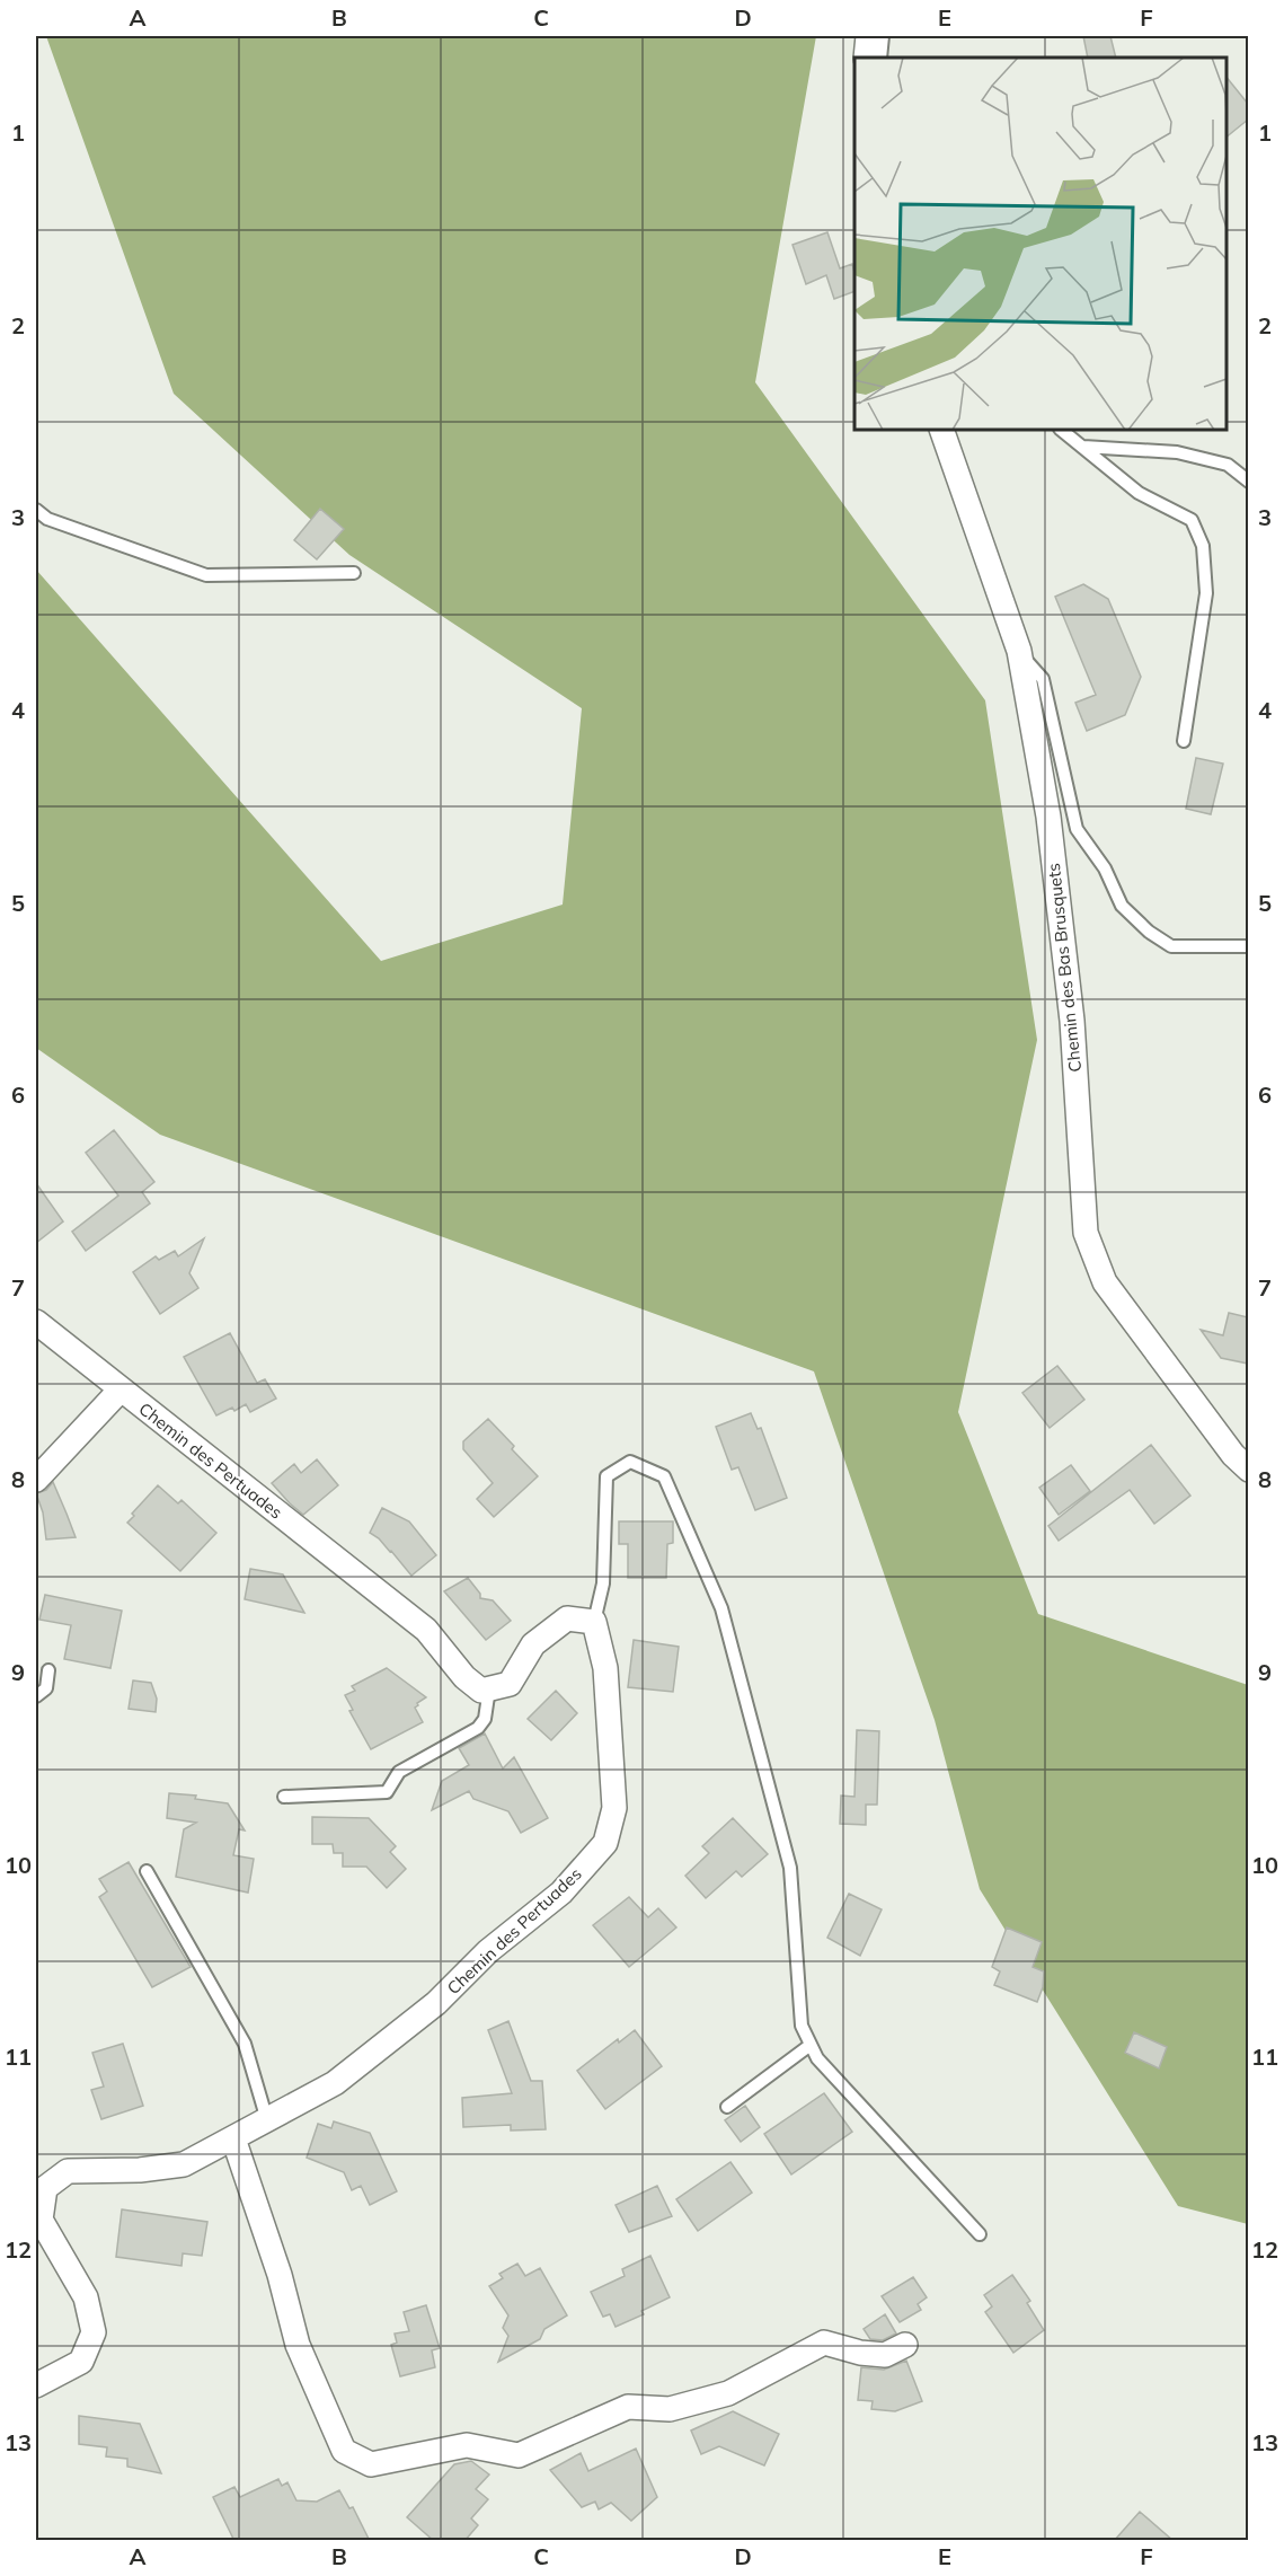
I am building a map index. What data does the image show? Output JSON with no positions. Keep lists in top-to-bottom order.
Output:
{
  "streets": {
    "street": ["Chemin des Bas Brusquets", "Chemin des Pertuades"]
  },
  "grid": {
    "columns": [
      "A",
      "B",
      "C",
      "D",
      "E",
      "F"
    ],
    "rows": [
      "1",
      "2",
      "3",
      "4",
      "5",
      "6",
      "7",
      "8",
      "9",
      "10",
      "11",
      "12",
      "13"
    ]
  }
}
